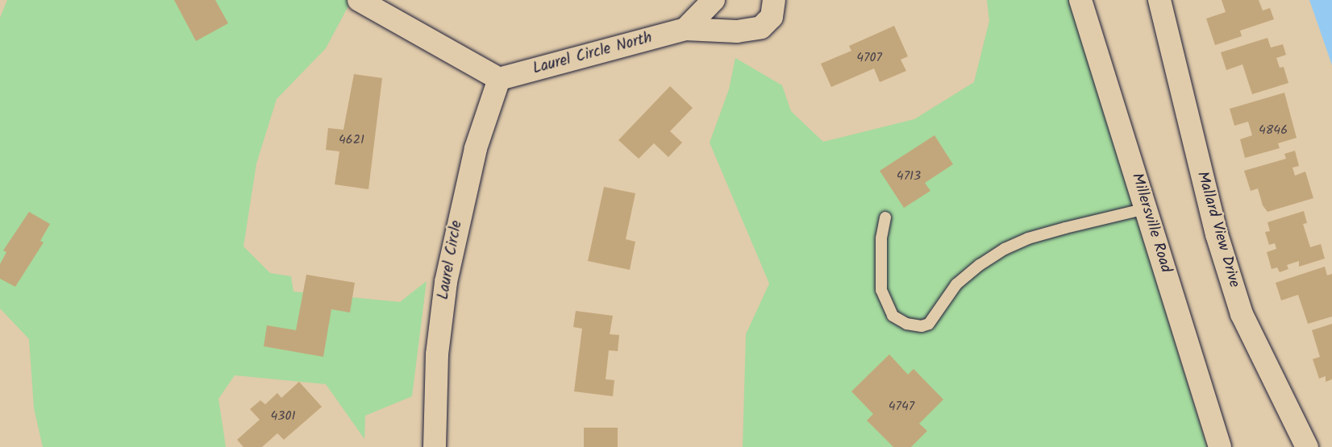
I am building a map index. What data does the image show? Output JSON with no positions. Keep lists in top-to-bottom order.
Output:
{
  "streets": {
    "street": [
      "Laurel Circle North",
      "Millersville Road",
      "Mallard View Drive",
      "Laurel Circle"
    ]
  },
  "crossings": [
    ["Laurel Circle North", "Laurel Circle"]
  ],
  "house_numbers": [
    "4707",
    "4846",
    "4621",
    "4713",
    "4747",
    "4301"
  ]
}
